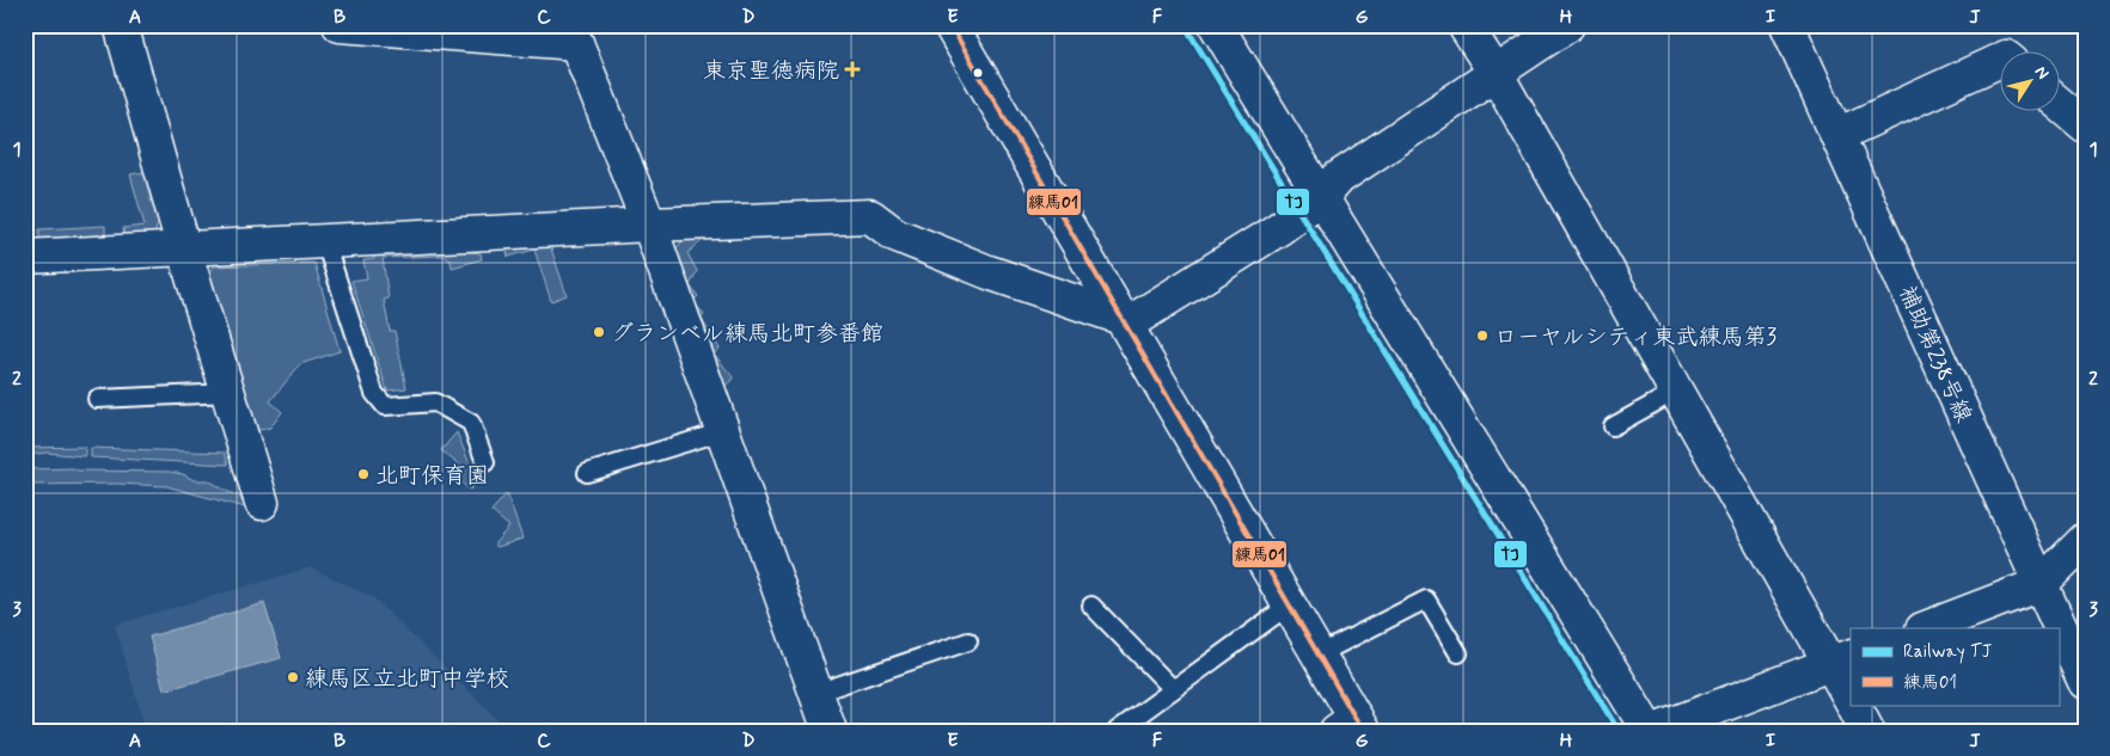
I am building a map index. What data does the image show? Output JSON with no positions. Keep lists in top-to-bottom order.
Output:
{
  "streets": {
    "street": ["補助第238号線"]
  },
  "places": {
    "health": ["東京聖徳病院"],
    "other": [
      "グランベル練馬北町参番館",
      "ローヤルシティ東武練馬第3",
      "北町保育園",
      "練馬区立北町中学校"
    ]
  },
  "lines": ["rail line TJ", "transit line 練馬01"],
  "legend": ["Railway TJ", "練馬01"],
  "north": "top right",
  "grid": {
    "columns": [
      "A",
      "B",
      "C",
      "D",
      "E",
      "F",
      "G",
      "H",
      "I",
      "J"
    ],
    "rows": ["1", "2", "3"]
  }
}
